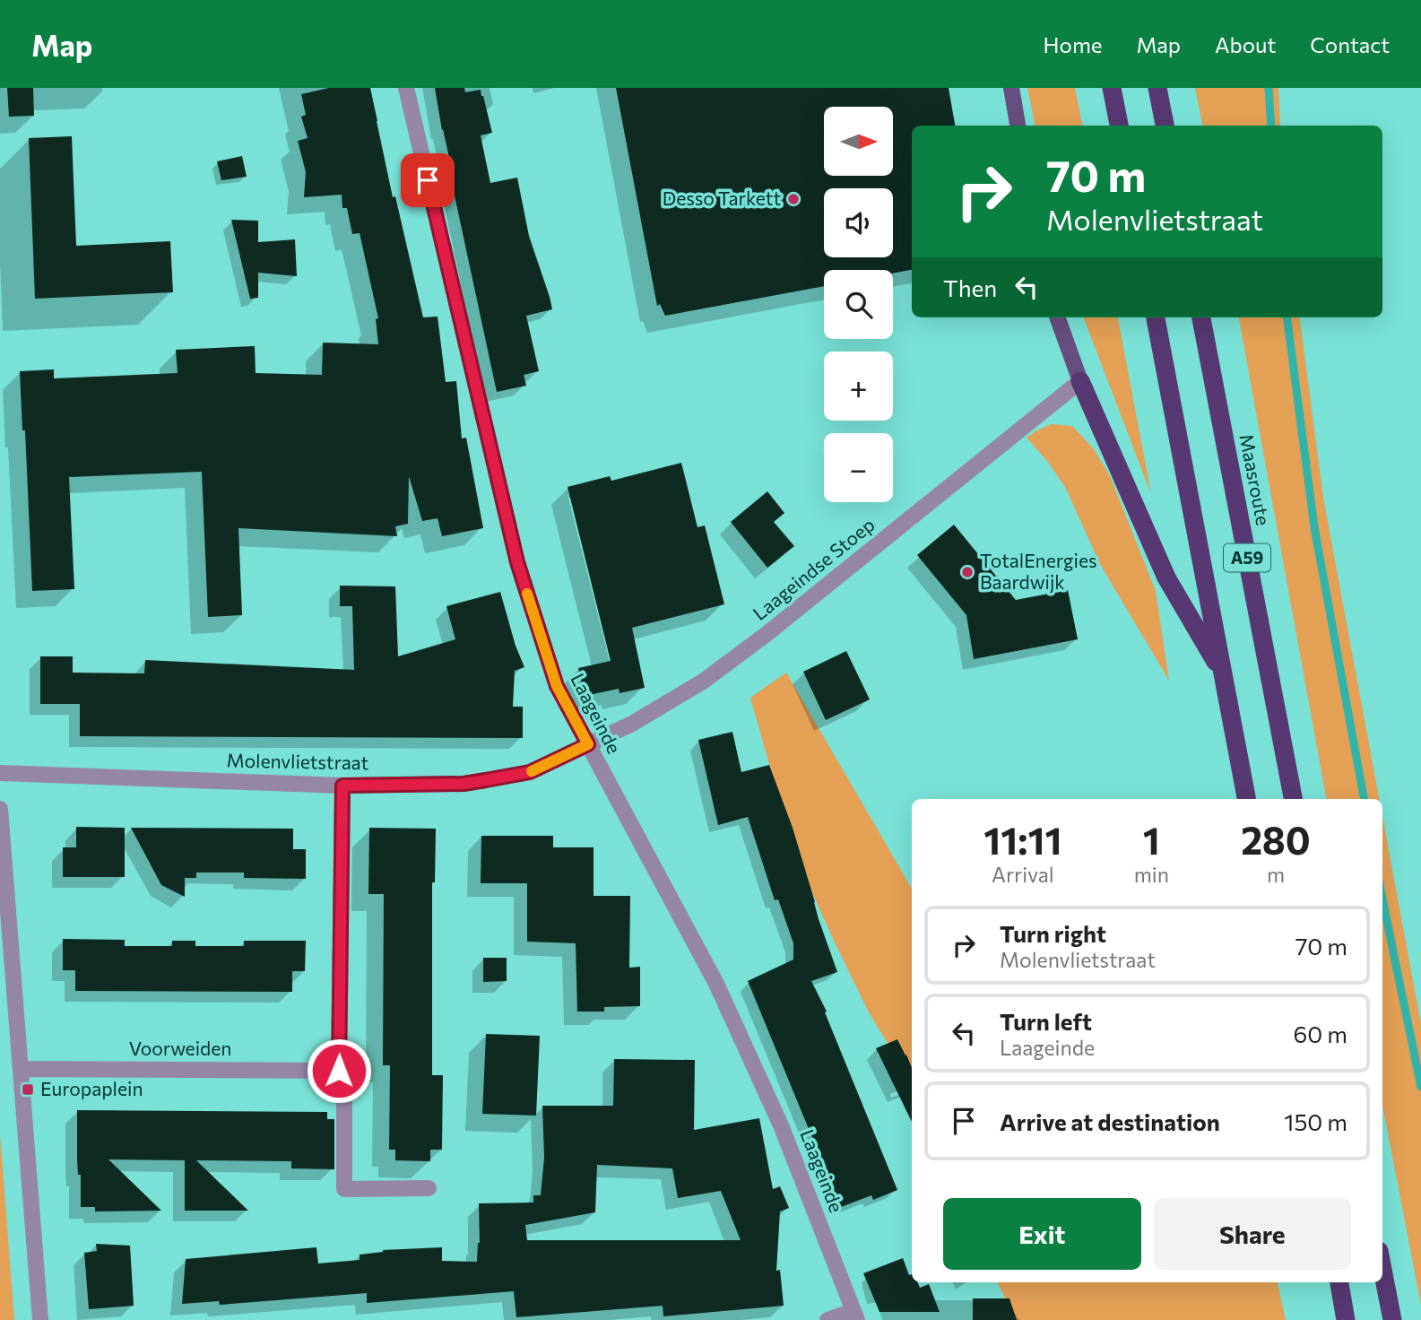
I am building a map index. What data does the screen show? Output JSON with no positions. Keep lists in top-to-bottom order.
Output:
{
  "streets": {
    "highway": ["Maasroute", "A59"],
    "street": [
      "Laageindse Stoep",
      "Laageinde",
      "Molenvlietstraat",
      "Voorweiden"
    ]
  },
  "crossings": [
    ["A59", "Laageindse Stoep"],
    ["Laageindse Stoep", "Laageinde"],
    ["Laageindse Stoep", "Molenvlietstraat"],
    ["Laageinde", "Molenvlietstraat"]
  ],
  "places": {
    "other": ["Desso Tarkett", "TotalEnergies Baardwijk"],
    "transit": ["Europaplein"]
  },
  "north": "right",
  "page": {
    "header": "Map",
    "nav": [
      "Home",
      "Map",
      "About",
      "Contact"
    ],
    "map_buttons": ["+", "−"],
    "turn": ["70 m", "Molenvlietstraat"],
    "then": "Then",
    "eta": [
      "11:11",
      "Arrival",
      "1",
      "min",
      "280",
      "m"
    ],
    "list": [
      {
        "name": "Turn right",
        "note": "Molenvlietstraat",
        "value": "70 m"
      },
      {
        "name": "Turn left",
        "note": "Laageinde",
        "value": "60 m"
      },
      {
        "name": "Arrive at destination",
        "value": "150 m"
      }
    ],
    "buttons": ["Exit", "Share"]
  }
}
